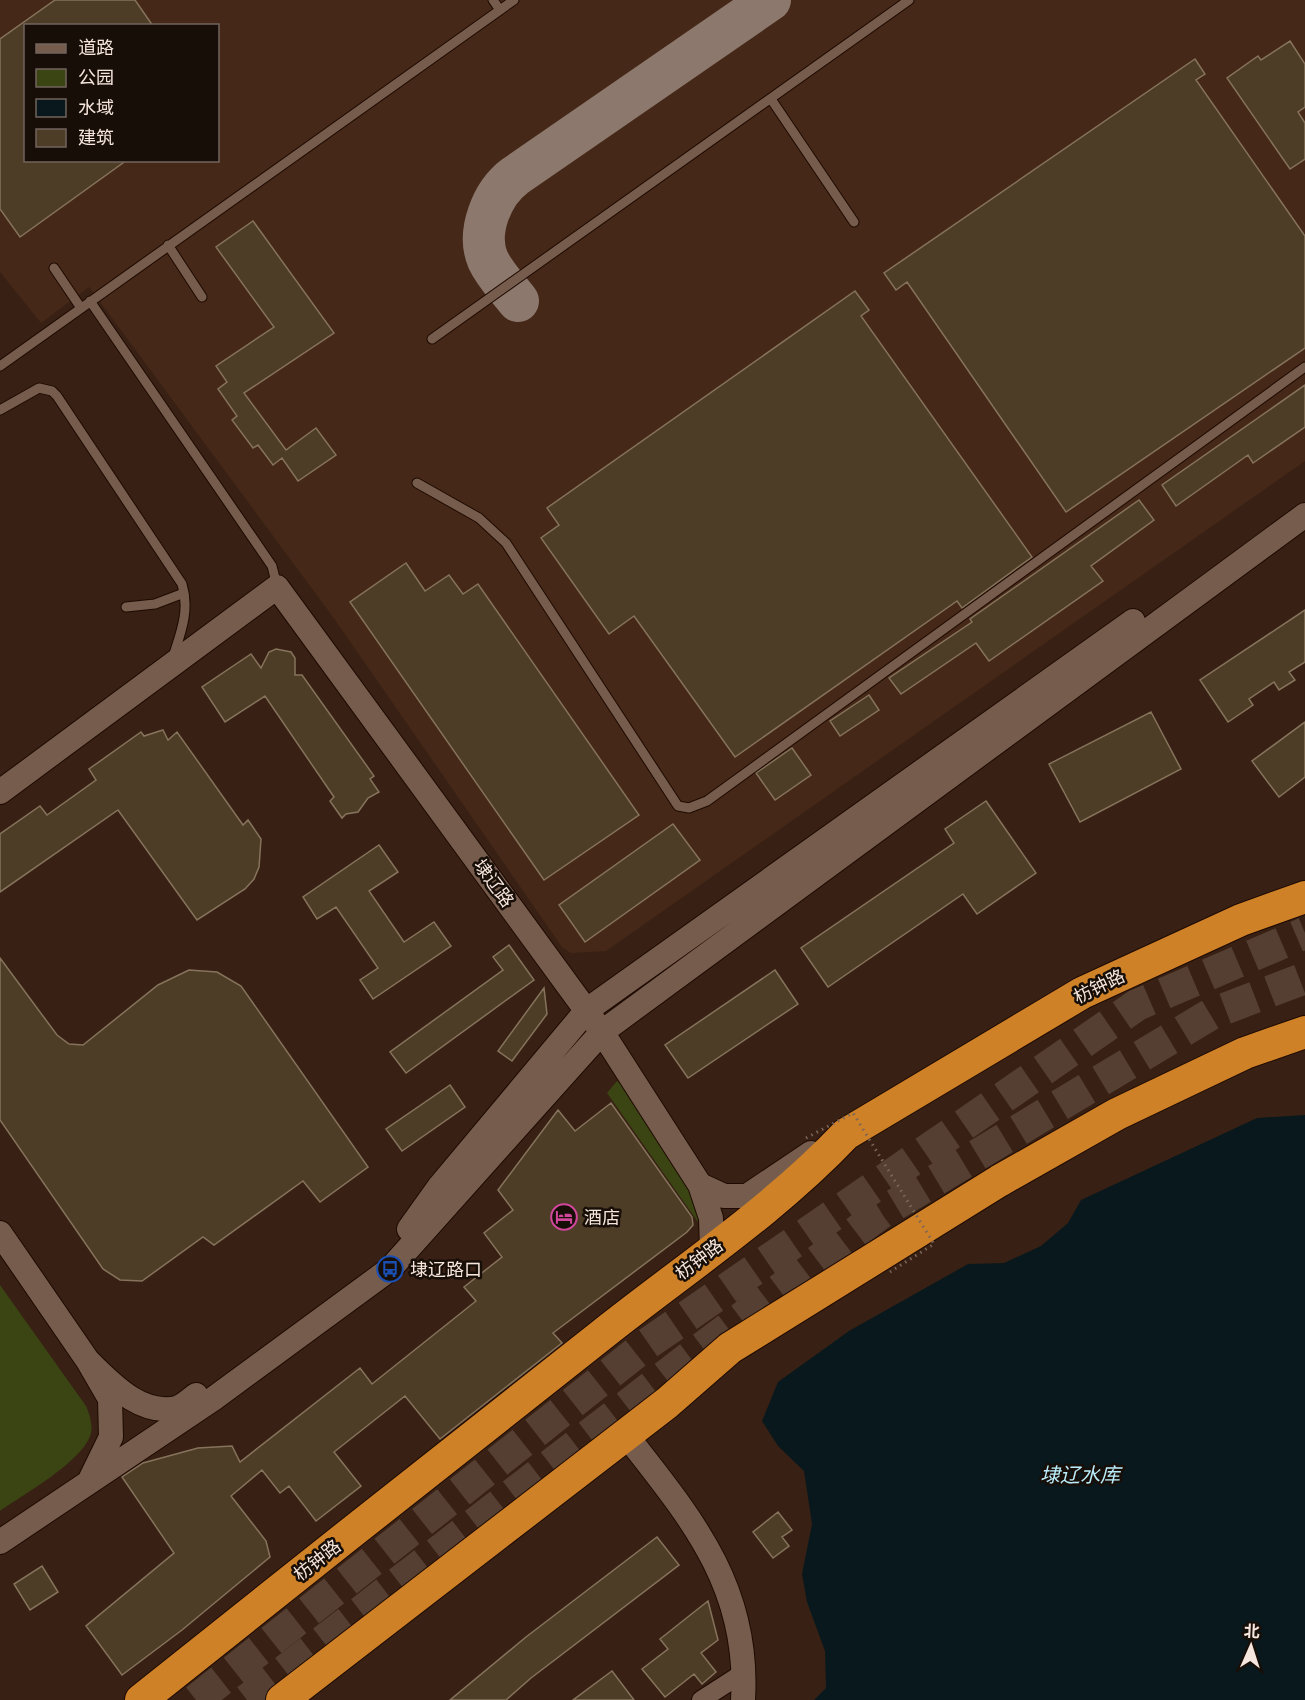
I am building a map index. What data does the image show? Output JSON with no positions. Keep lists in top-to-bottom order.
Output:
{
  "streets": {
    "highway": ["枋钟路"],
    "main road": ["埭辽路"]
  },
  "crossings": [
    ["埭辽路", "枋钟路"]
  ],
  "water": ["埭辽水库"],
  "places": {
    "hotel": ["酒店"],
    "bus stop": ["埭辽路口"]
  },
  "legend": [
    "道路",
    "公园",
    "水域",
    "建筑"
  ],
  "north": "top"
}
